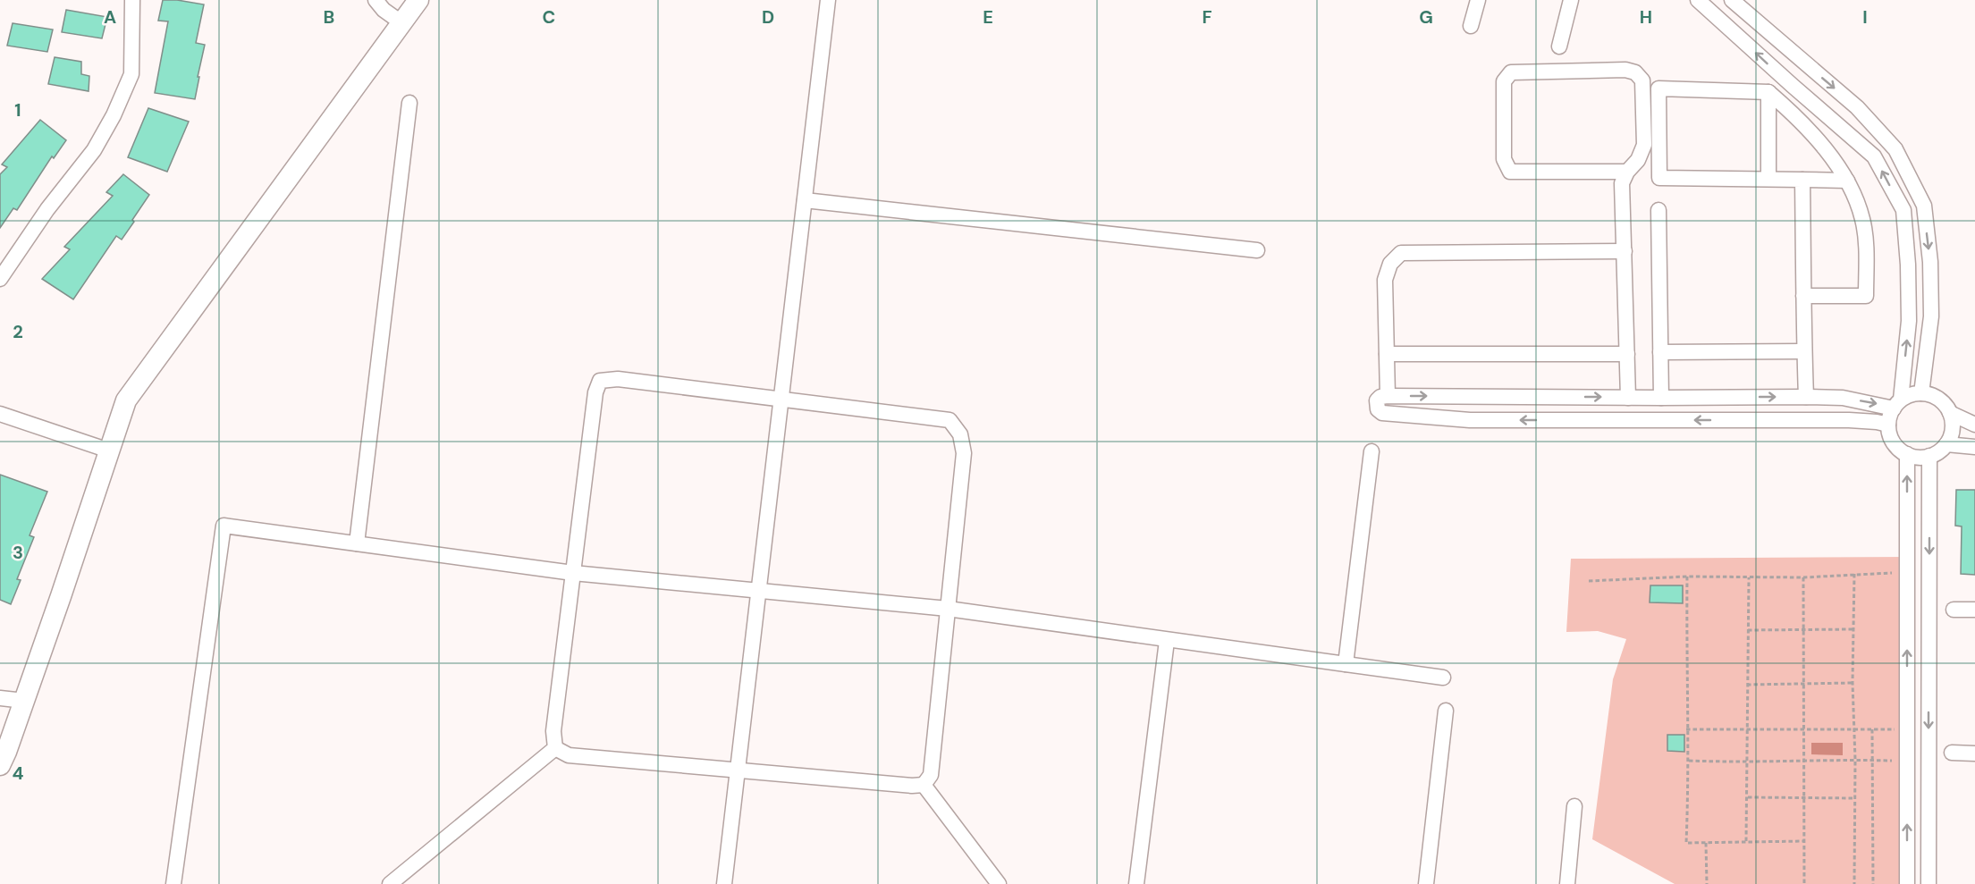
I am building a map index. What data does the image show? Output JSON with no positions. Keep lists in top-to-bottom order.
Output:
{
  "grid": {
    "columns": [
      "A",
      "B",
      "C",
      "D",
      "E",
      "F",
      "G",
      "H",
      "I"
    ],
    "rows": [
      "1",
      "2",
      "3",
      "4"
    ]
  }
}
